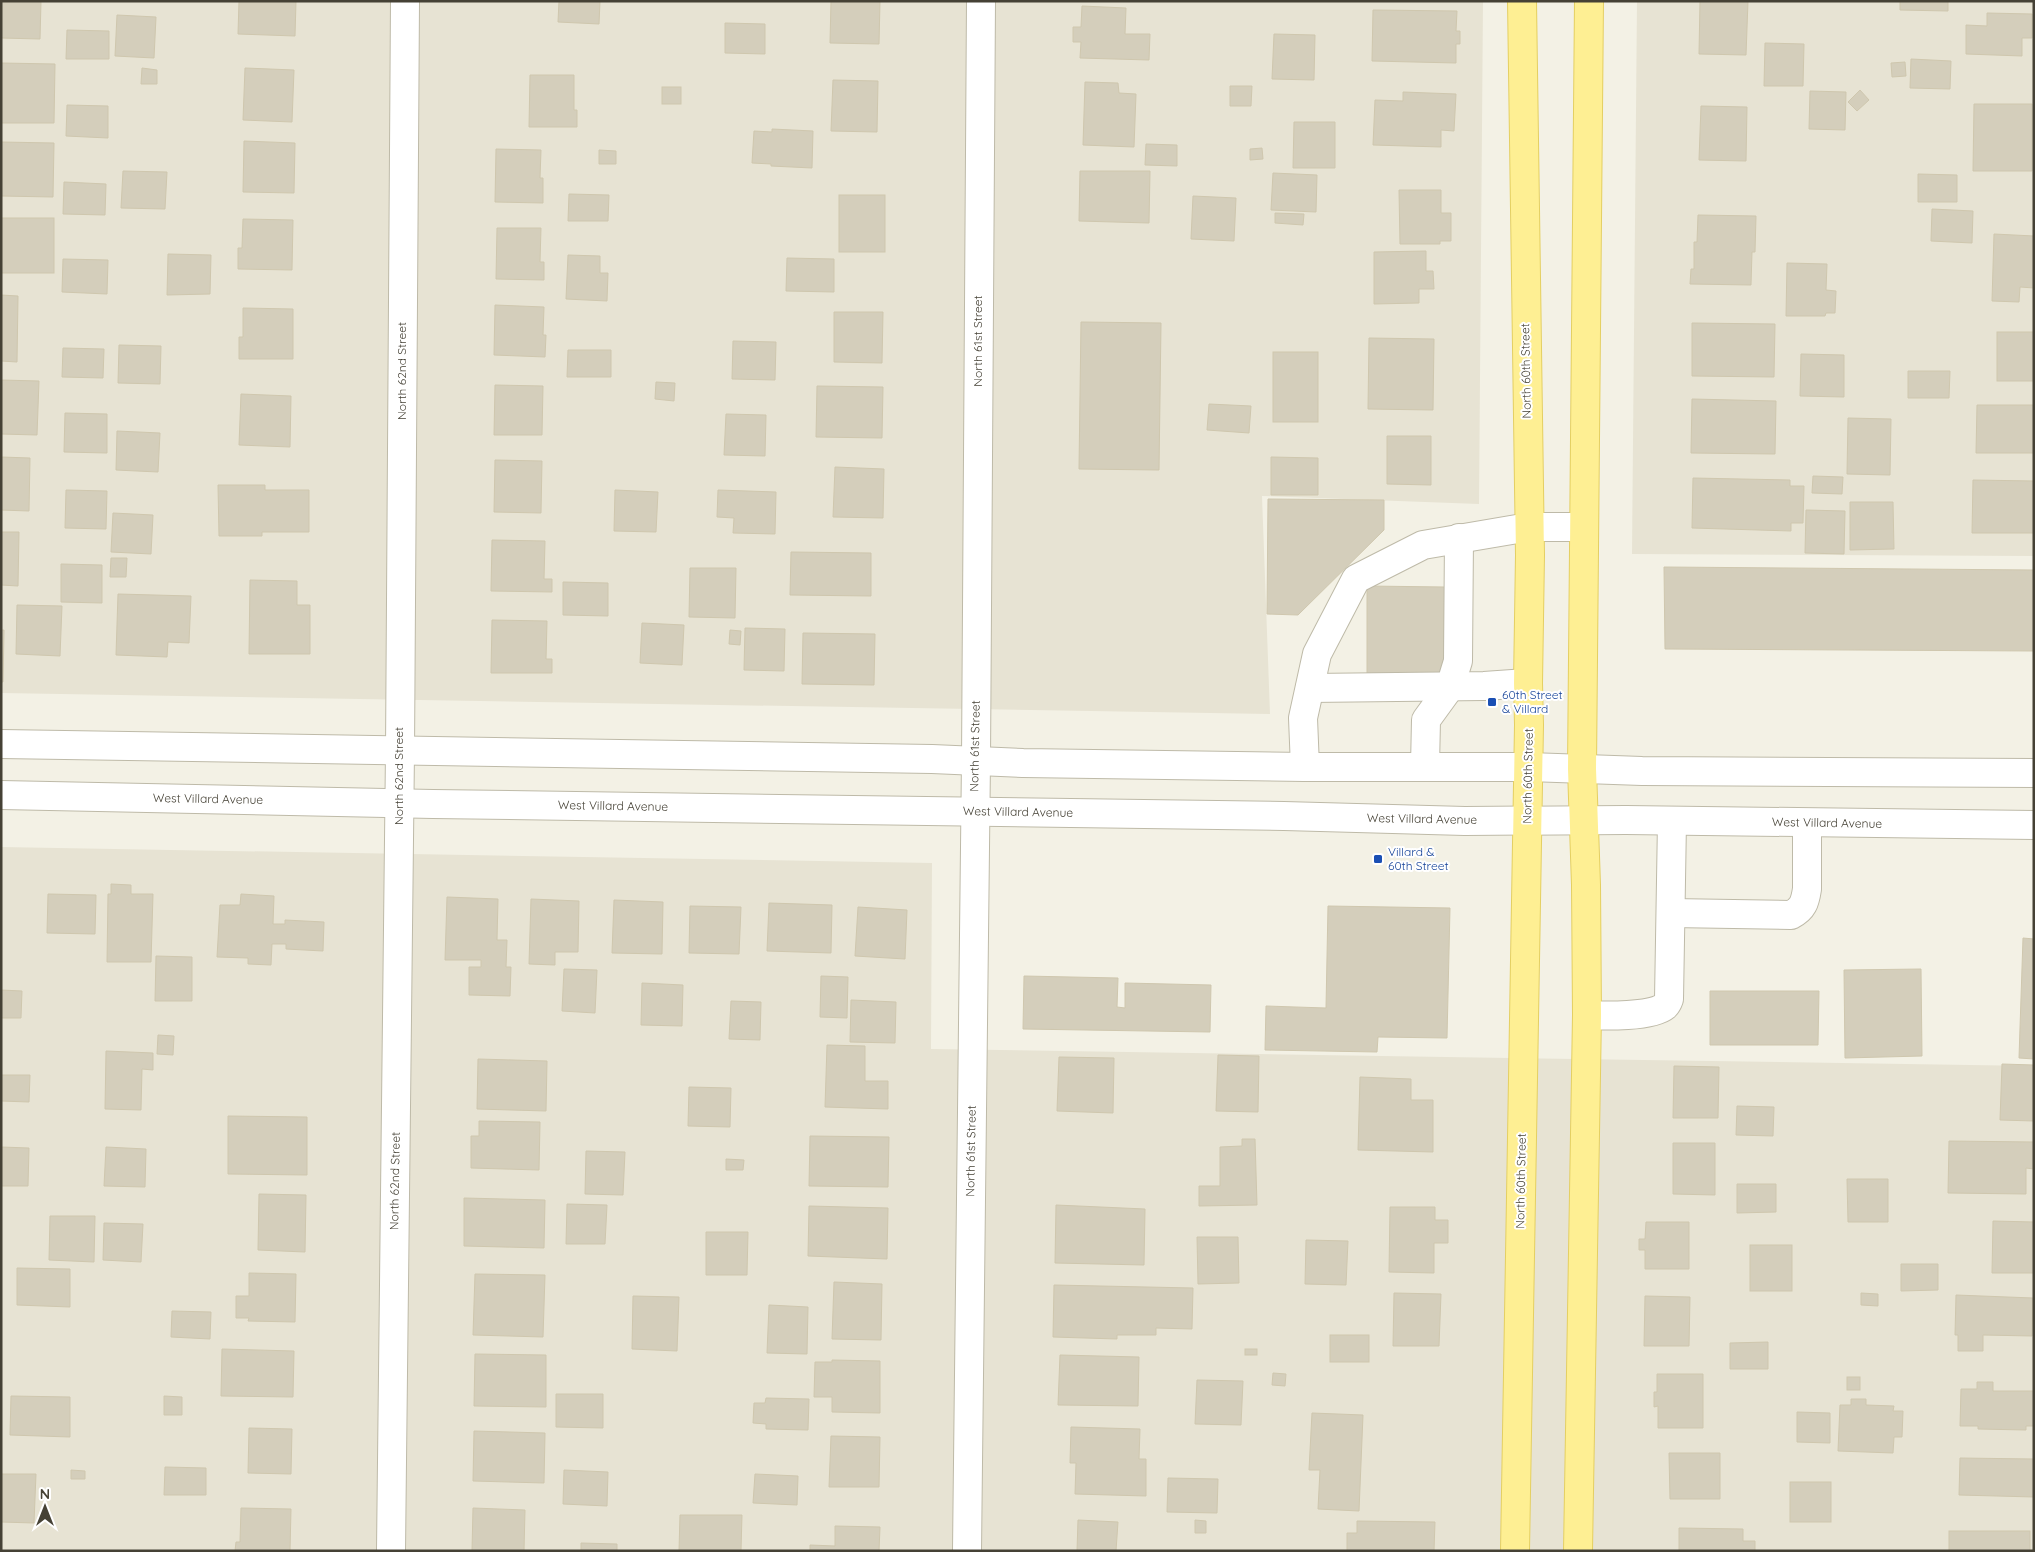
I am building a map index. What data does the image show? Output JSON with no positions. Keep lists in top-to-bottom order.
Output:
{
  "streets": {
    "main road": ["North 60th Street"],
    "street": ["North 61st Street", "North 62nd Street", "West Villard Avenue"]
  },
  "crossings": [
    ["North 61st Street", "West Villard Avenue"],
    ["North 62nd Street", "West Villard Avenue"],
    ["North 60th Street", "West Villard Avenue"]
  ],
  "places": {
    "transit": ["60th Street & Villard", "Villard & 60th Street"]
  },
  "north": "top"
}
